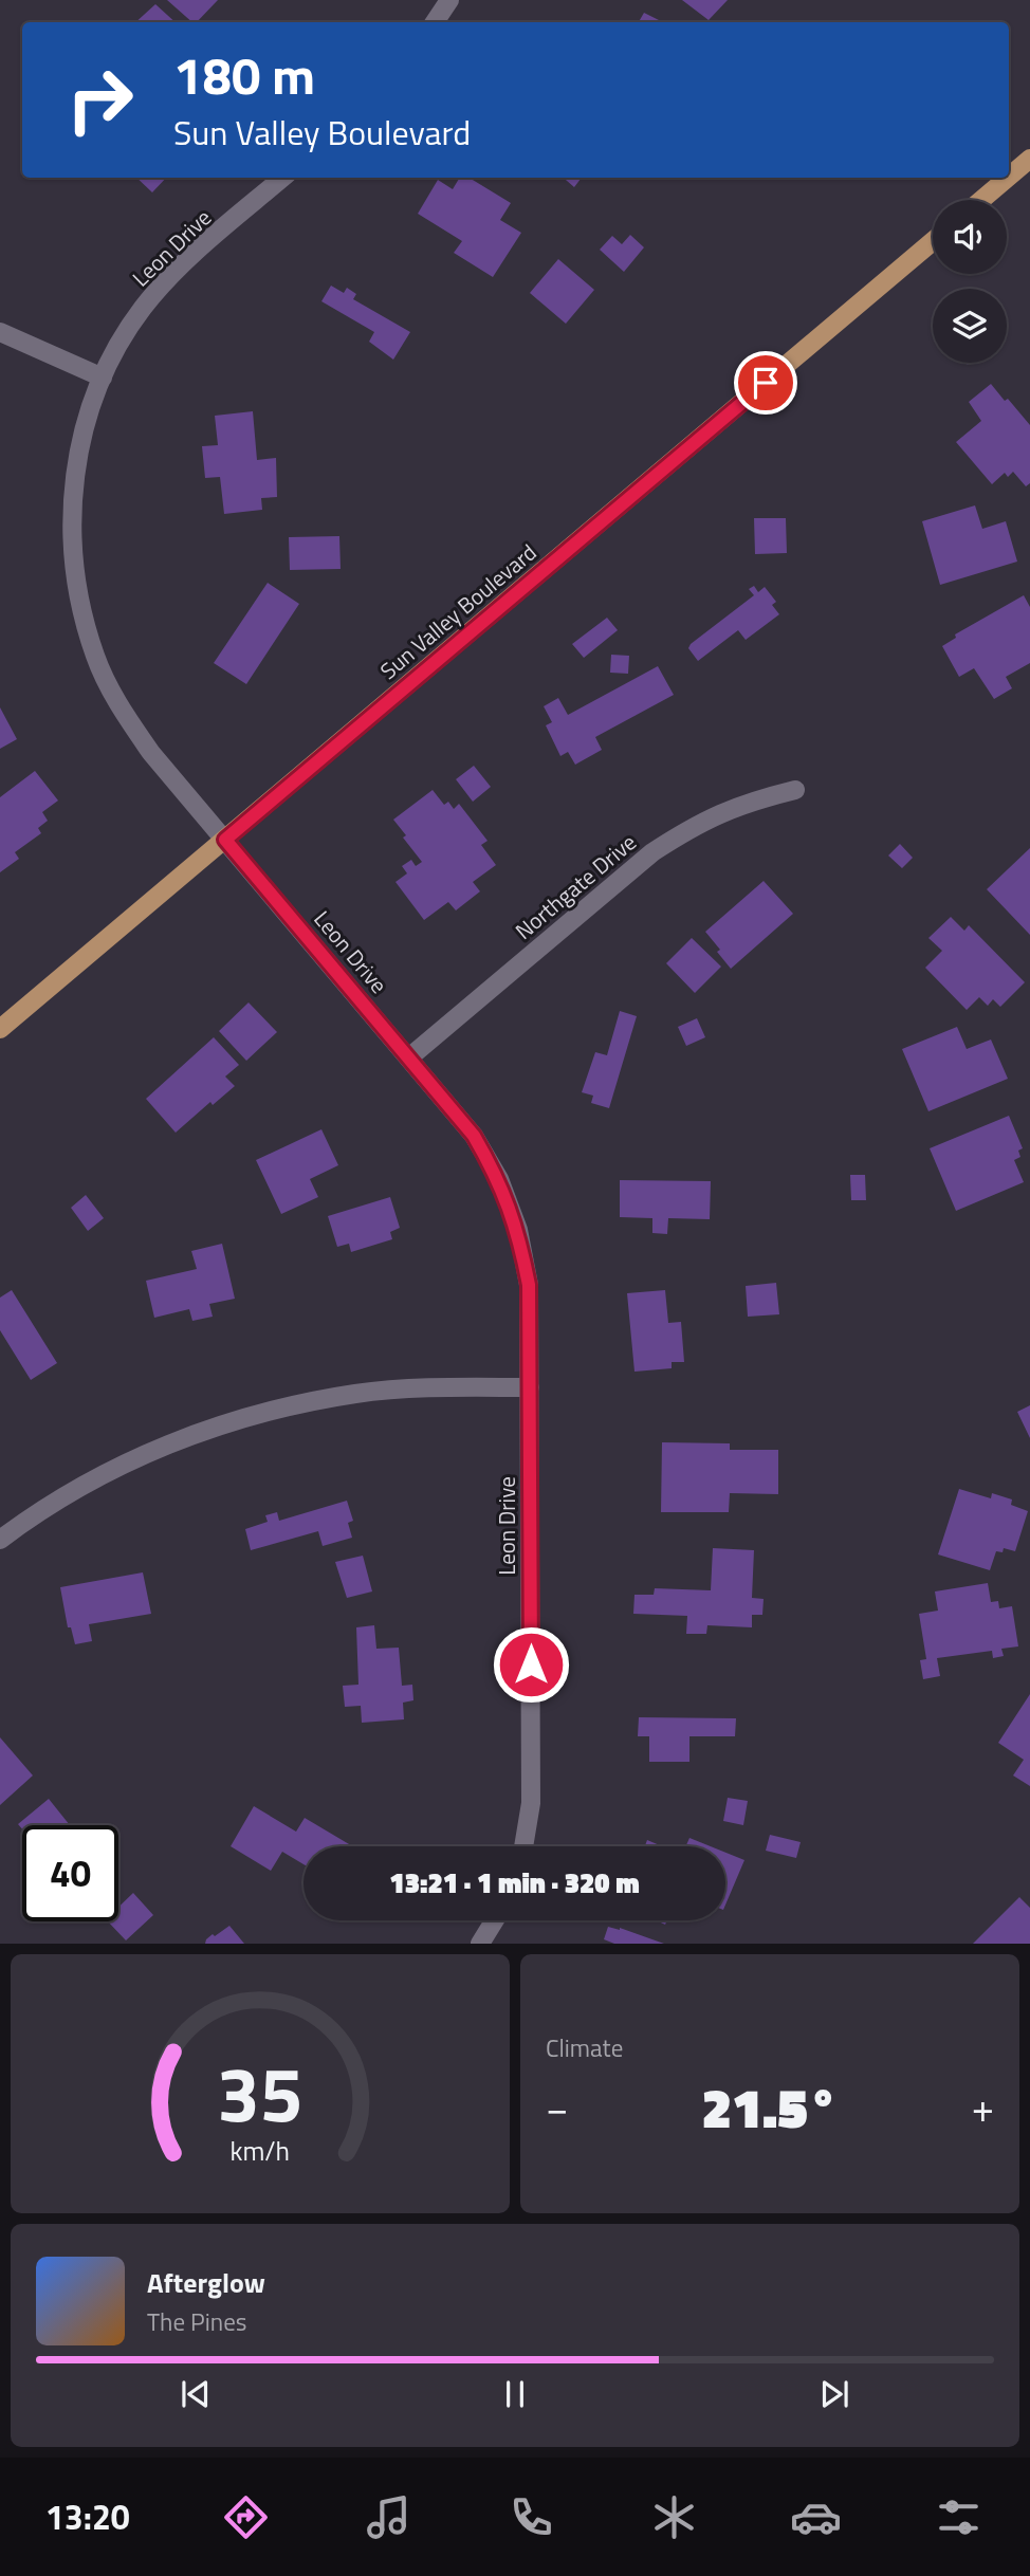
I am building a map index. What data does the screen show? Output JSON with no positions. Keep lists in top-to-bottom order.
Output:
{
  "streets": {
    "main road": ["Sun Valley Boulevard"],
    "street": ["Leon Drive", "Northgate Drive"]
  },
  "crossings": [
    ["Leon Drive", "Sun Valley Boulevard"],
    ["Leon Drive", "Northgate Drive"]
  ],
  "page": {
    "turn": ["180 m", "Sun Valley Boulevard"],
    "limit": "40",
    "trip": "13:21 · 1 min · 320 m",
    "tile": "Climate",
    "heat": ["−", "21.5°", "+"],
    "song": ["Afterglow", "The Pines"],
    "tabs": "13:20",
    "gauge": ["35", "km/h"]
  }
}
